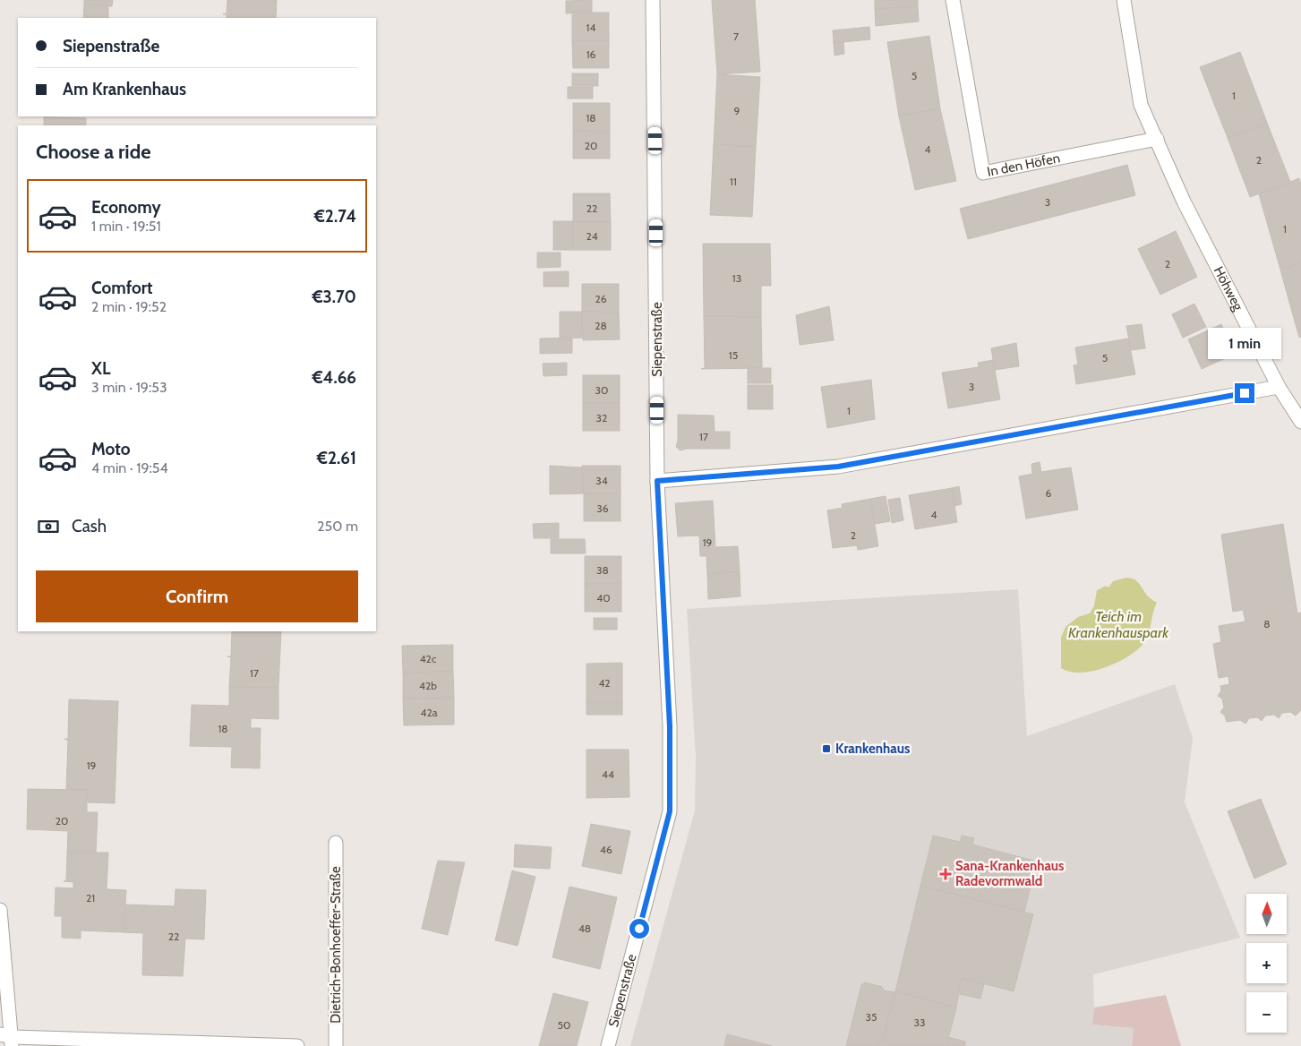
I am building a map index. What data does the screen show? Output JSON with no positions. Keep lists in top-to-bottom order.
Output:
{
  "streets": {
    "street": [
      "In den Höfen",
      "Höhweg",
      "Siepenstraße",
      "Dietrich-Bonhoeffer-Straße"
    ]
  },
  "crossings": [
    ["In den Höfen", "Höhweg"]
  ],
  "water": ["Teich im Krankenhauspark"],
  "places": {
    "transit": ["Krankenhaus"],
    "health": ["Sana-Krankenhaus Radevormwald"]
  },
  "house_numbers": [
    "14",
    "7",
    "16",
    "5",
    "1",
    "9",
    "18",
    "20",
    "4",
    "2",
    "11",
    "3",
    "22",
    "1",
    "24",
    "2",
    "13",
    "26",
    "28",
    "15",
    "5",
    "3",
    "30",
    "1",
    "32",
    "17",
    "34",
    "6",
    "36",
    "4",
    "2",
    "19",
    "38",
    "40",
    "8",
    "42c",
    "17",
    "42",
    "42b",
    "42a",
    "18",
    "19",
    "44",
    "20",
    "46",
    "21",
    "48",
    "22",
    "35",
    "33",
    "50"
  ],
  "north": "top",
  "page": {
    "banner": ["Siepenstraße", "Am Krankenhaus"],
    "heading": "Choose a ride",
    "list": [
      {
        "name": "Economy",
        "note": "1 min · 19:51",
        "value": "€2.74"
      },
      {
        "name": "Comfort",
        "note": "2 min · 19:52",
        "value": "€3.70"
      },
      {
        "name": "XL",
        "note": "3 min · 19:53",
        "value": "€4.66"
      },
      {
        "name": "Moto",
        "note": "4 min · 19:54",
        "value": "€2.61"
      }
    ],
    "bubble": "1 min",
    "pay": ["Cash", "250 m"],
    "buttons": "Confirm",
    "map_buttons": ["+", "−"]
  }
}
